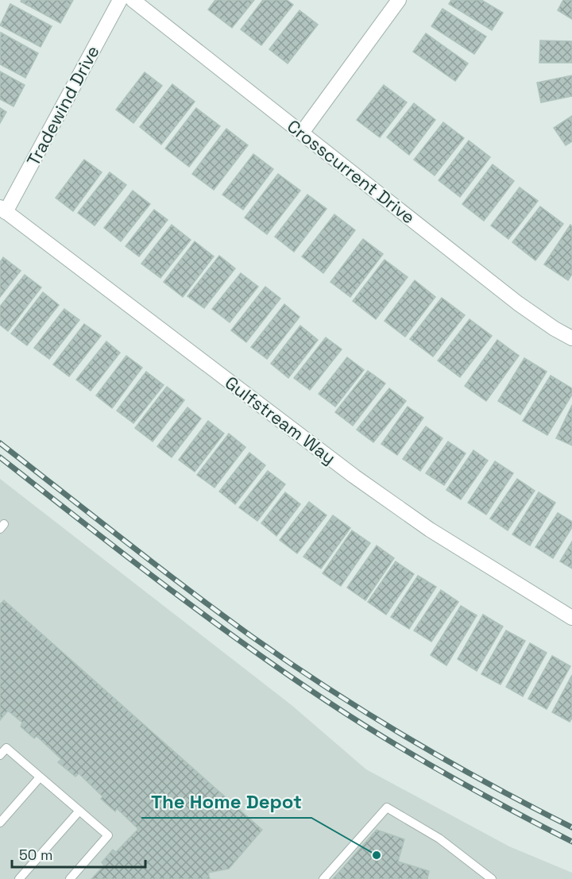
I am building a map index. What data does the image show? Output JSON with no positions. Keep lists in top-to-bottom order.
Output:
{
  "streets": {
    "street": ["Tradewind Drive", "Crosscurrent Drive", "Gulfstream Way"]
  },
  "crossings": [
    ["Tradewind Drive", "Gulfstream Way"]
  ],
  "places": ["The Home Depot"],
  "scale_bar": "50 m"
}
